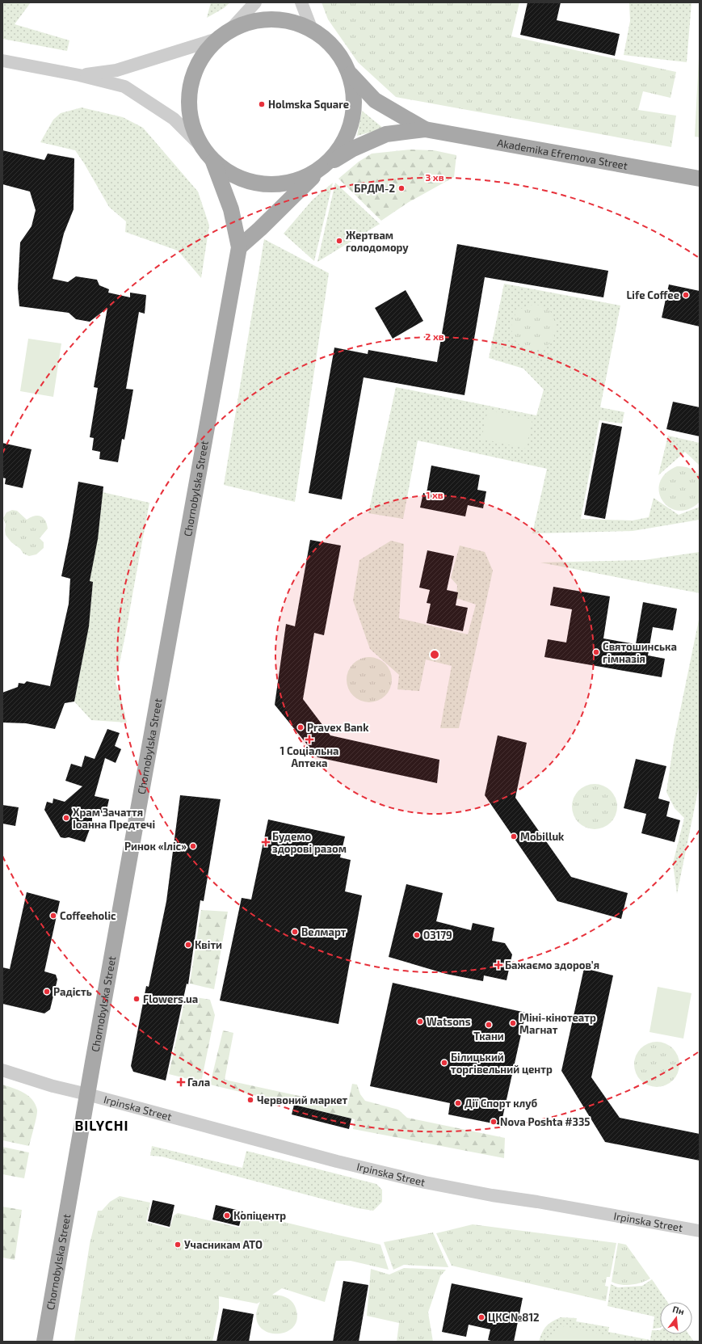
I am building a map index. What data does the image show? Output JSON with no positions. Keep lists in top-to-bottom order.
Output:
{
  "streets": {
    "main road": ["Akademika Efremova Street", "Chornobylska Street"],
    "street": ["Irpinska Street"]
  },
  "crossings": [
    ["Chornobylska Street", "Irpinska Street"]
  ],
  "districts": ["BILYCHI"],
  "places": {
    "other": [
      "Holmska Square",
      "БРДМ-2",
      "Жертвам голодомору",
      "Life Coffee",
      "Святошинська гімназія",
      "Pravex Bank",
      "Храм Зачаття Іоанна Предтечі",
      "Mobilluk",
      "Ринок «Іліс»",
      "Coffeeholic",
      "Велмарт",
      "03179",
      "Квіти",
      "Радість",
      "Flowers.ua",
      "Watsons",
      "Міні-кінотеатр Магнат",
      "Ткани",
      "Білицький торгівельний центр",
      "Червоний маркет",
      "Дії Спорт клуб",
      "Nova Poshta #335",
      "Копіцентр",
      "Учасникам АТО",
      "ЦКС №812"
    ],
    "health": [
      "1 Соціальна Аптека",
      "Будемо здорові разом",
      "Бажаємо здоровʼя",
      "Гала"
    ]
  },
  "north": "top",
  "rings": ["3 хв", "2 хв", "1 хв"]
}
